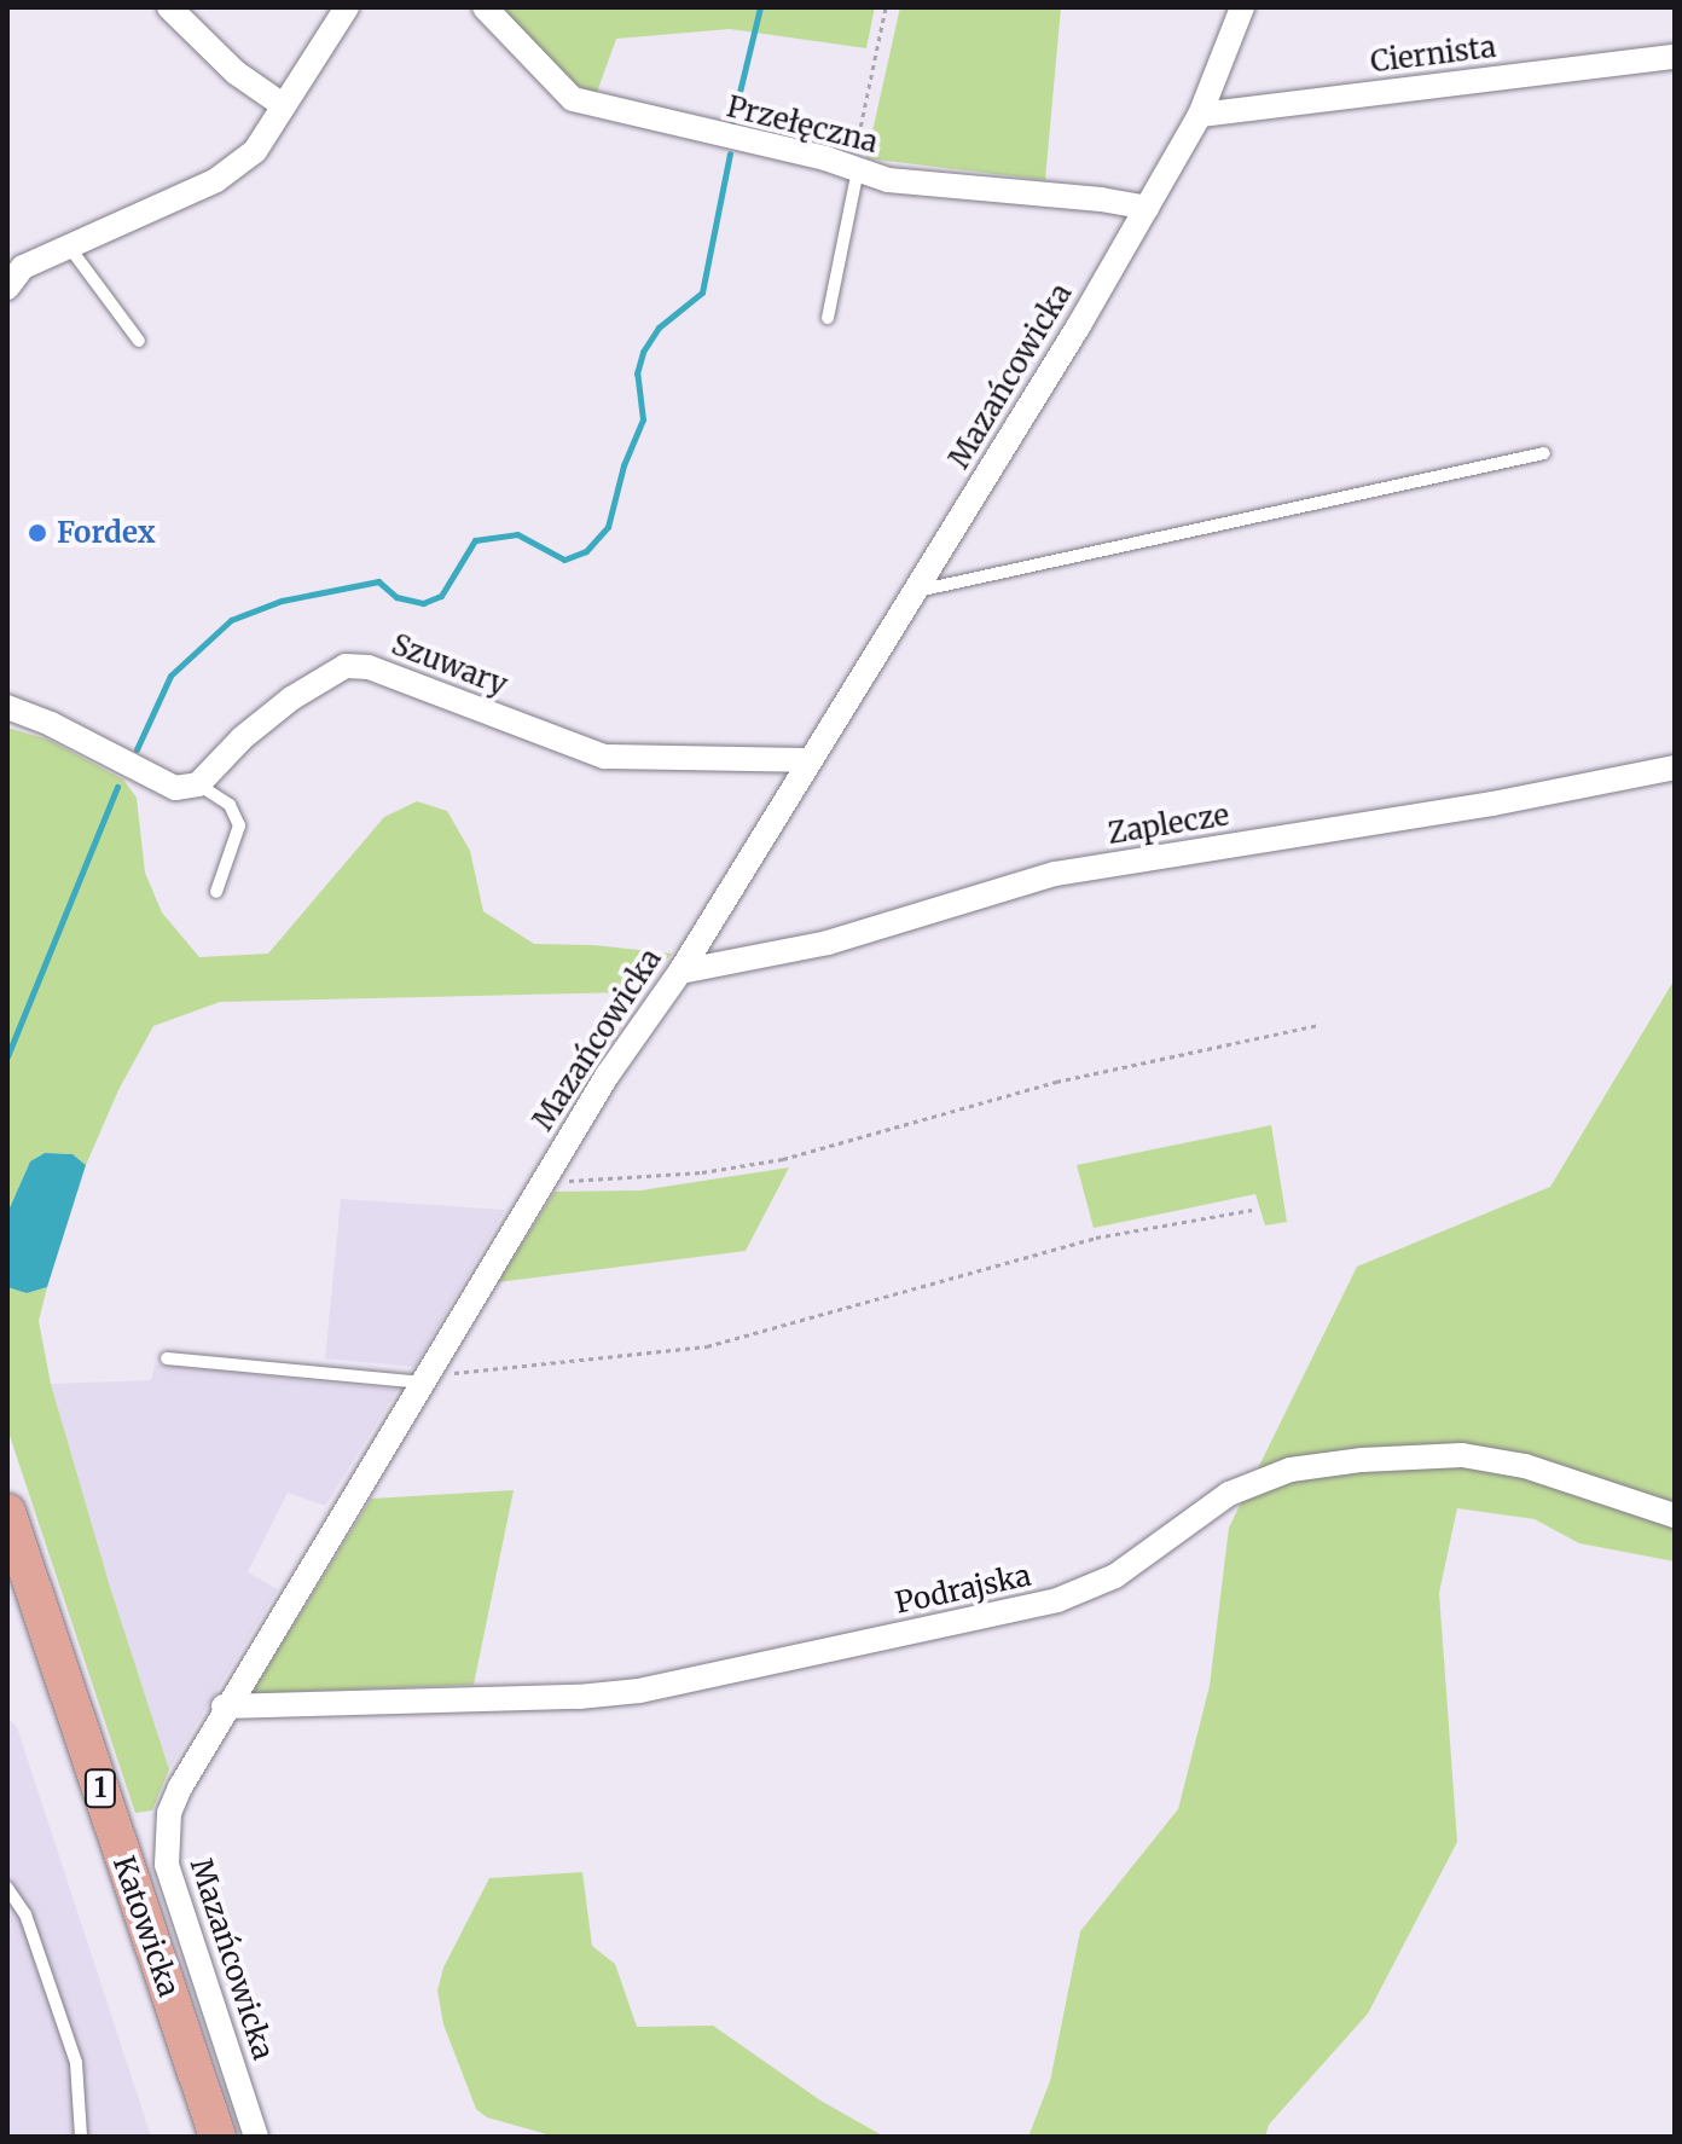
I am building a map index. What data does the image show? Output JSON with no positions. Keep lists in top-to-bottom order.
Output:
{
  "streets": {
    "main road": ["1", "Katowicka"],
    "street": [
      "Ciernista",
      "Przełęczna",
      "Mazańcowicka",
      "Szuwary",
      "Zaplecze",
      "Podrajska"
    ]
  },
  "crossings": [
    ["Ciernista", "Mazańcowicka"],
    ["Przełęczna", "Mazańcowicka"],
    ["Mazańcowicka", "Szuwary"],
    ["Mazańcowicka", "Zaplecze"],
    ["Mazańcowicka", "Podrajska"]
  ],
  "places": ["Fordex"]
}
